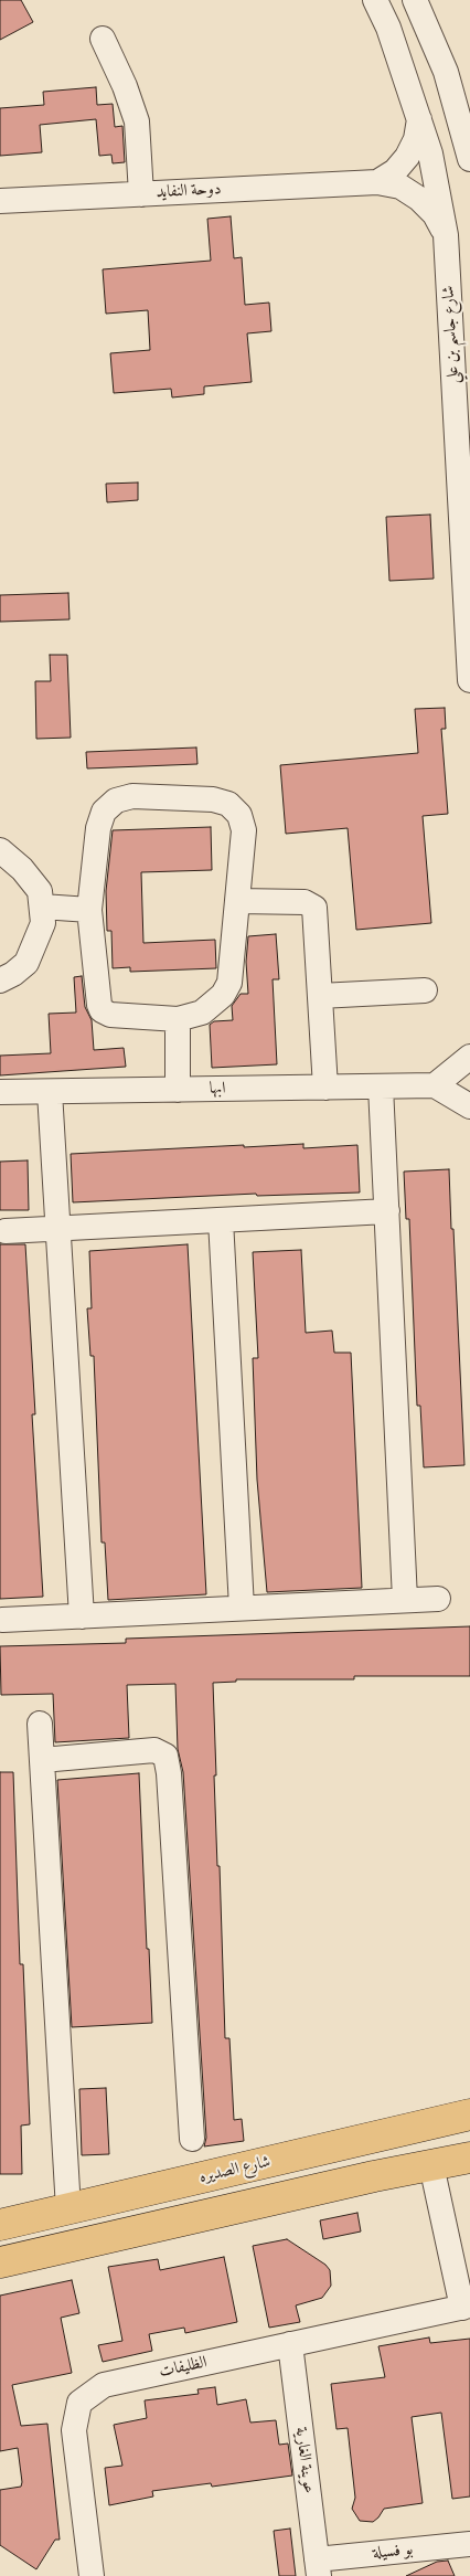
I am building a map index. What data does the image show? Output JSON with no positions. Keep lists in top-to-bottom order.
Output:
{
  "streets": {
    "main road": ["شارع الصديره"],
    "street": [
      "دوحة النفايد",
      "شارع جاسم بن علي",
      "ابها",
      "الظليفات",
      "عوينة الغارية",
      "بو فسيلة"
    ]
  },
  "crossings": [
    ["دوحة النفايد", "شارع جاسم بن علي"],
    ["الظليفات", "عوينة الغارية"],
    ["عوينة الغارية", "بو فسيلة"]
  ]
}
